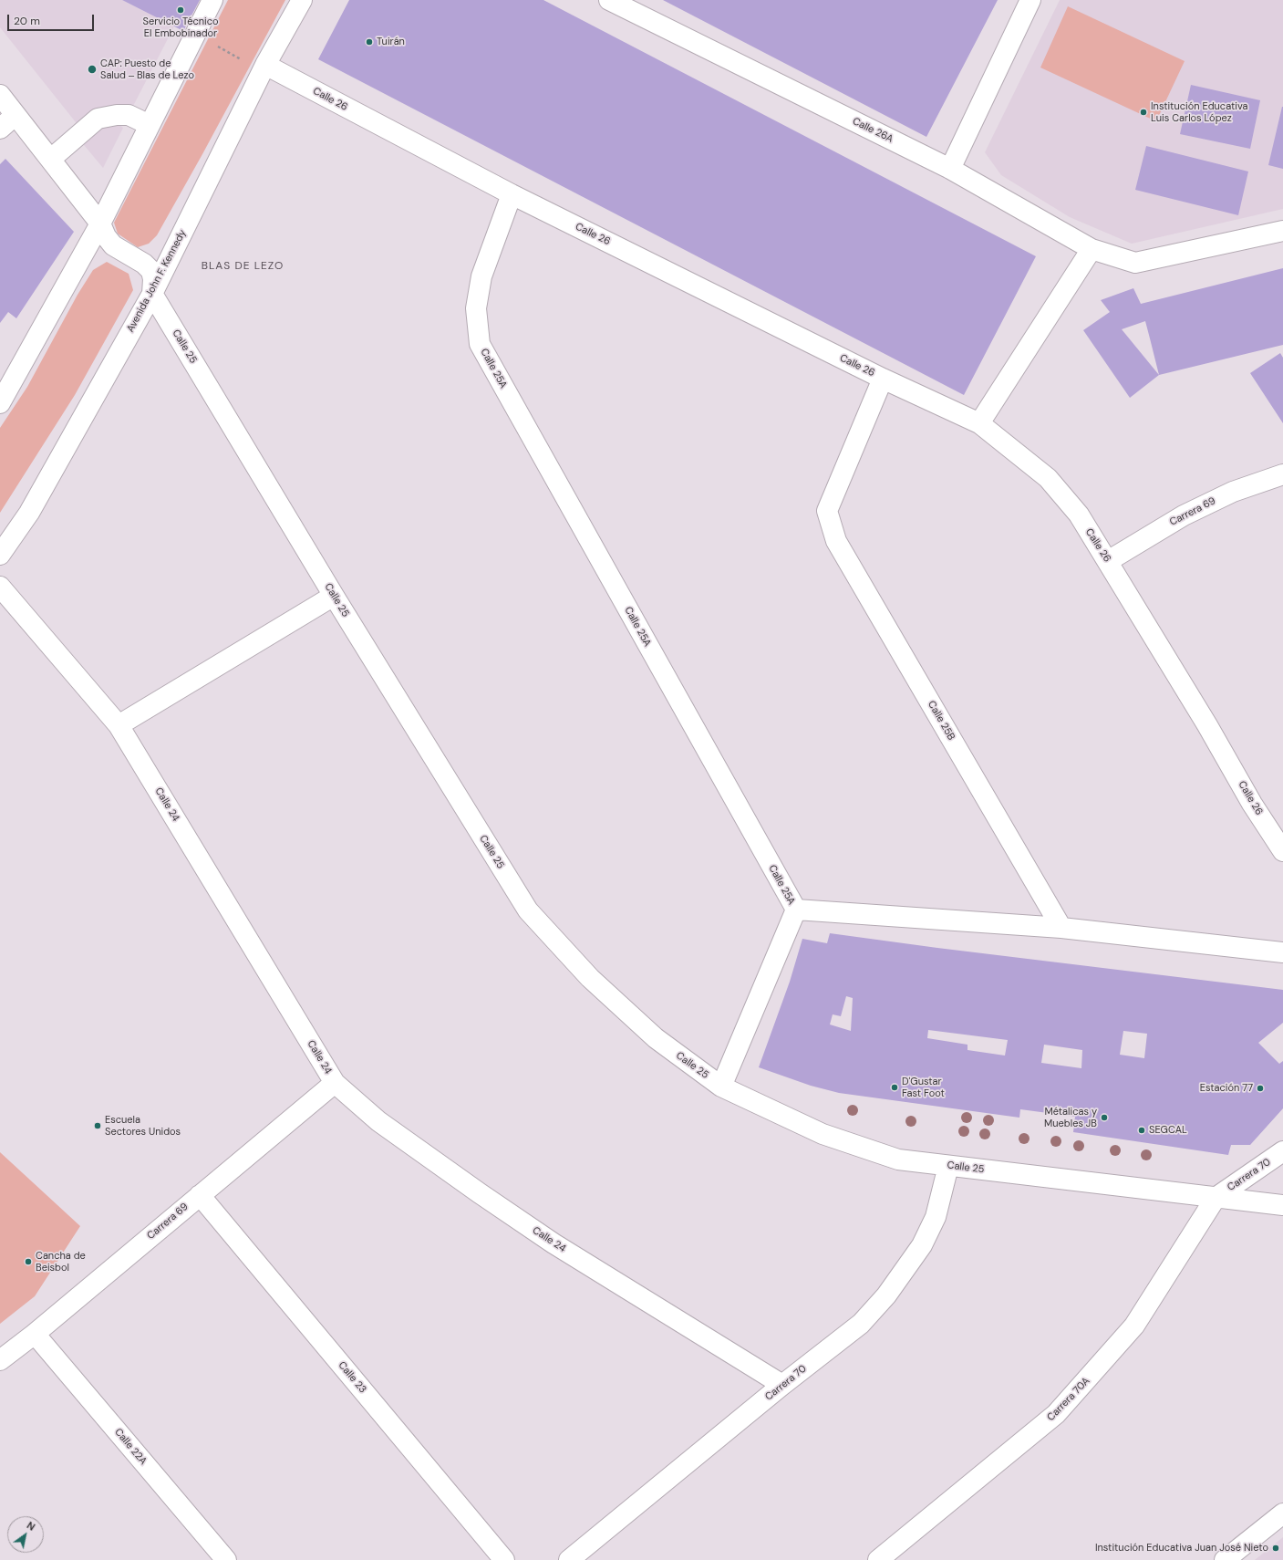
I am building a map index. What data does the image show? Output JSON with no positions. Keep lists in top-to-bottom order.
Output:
{
  "streets": {
    "street": [
      "Calle 26",
      "Calle 26A",
      "Avenida John F. Kennedy",
      "Calle 25",
      "Calle 25A",
      "Carrera 69",
      "Calle 25B",
      "Calle 24",
      "Carrera 70",
      "Calle 23",
      "Carrera 70A",
      "Calle 22A"
    ]
  },
  "crossings": [
    ["Calle 26", "Avenida John F. Kennedy"],
    ["Calle 26", "Calle 25A"],
    ["Calle 26", "Carrera 69"],
    ["Calle 26", "Calle 25B"],
    ["Avenida John F. Kennedy", "Calle 25"],
    ["Calle 25", "Carrera 70"],
    ["Calle 25", "Carrera 70A"],
    ["Carrera 69", "Calle 24"],
    ["Carrera 69", "Calle 23"],
    ["Carrera 69", "Calle 22A"],
    ["Calle 24", "Carrera 70"],
    ["Carrera 70", "Carrera 70A"]
  ],
  "districts": ["BLAS DE LEZO"],
  "places": [
    "Servicio Técnico El Embobinador",
    "Tuirán",
    "CAP: Puesto de Salud ‒ Blas de Lezo",
    "Institución Educativa Luis Carlos López",
    "D'Gustar Fast Foot",
    "Estación 77",
    "Métalicas y Muebles JB",
    "Escuela Sectores Unidos",
    "SEGCAL",
    "Cancha de Beisbol",
    "Institución Educativa Juan José Nieto"
  ],
  "scale_bar": "20 m",
  "north": "top right"
}
